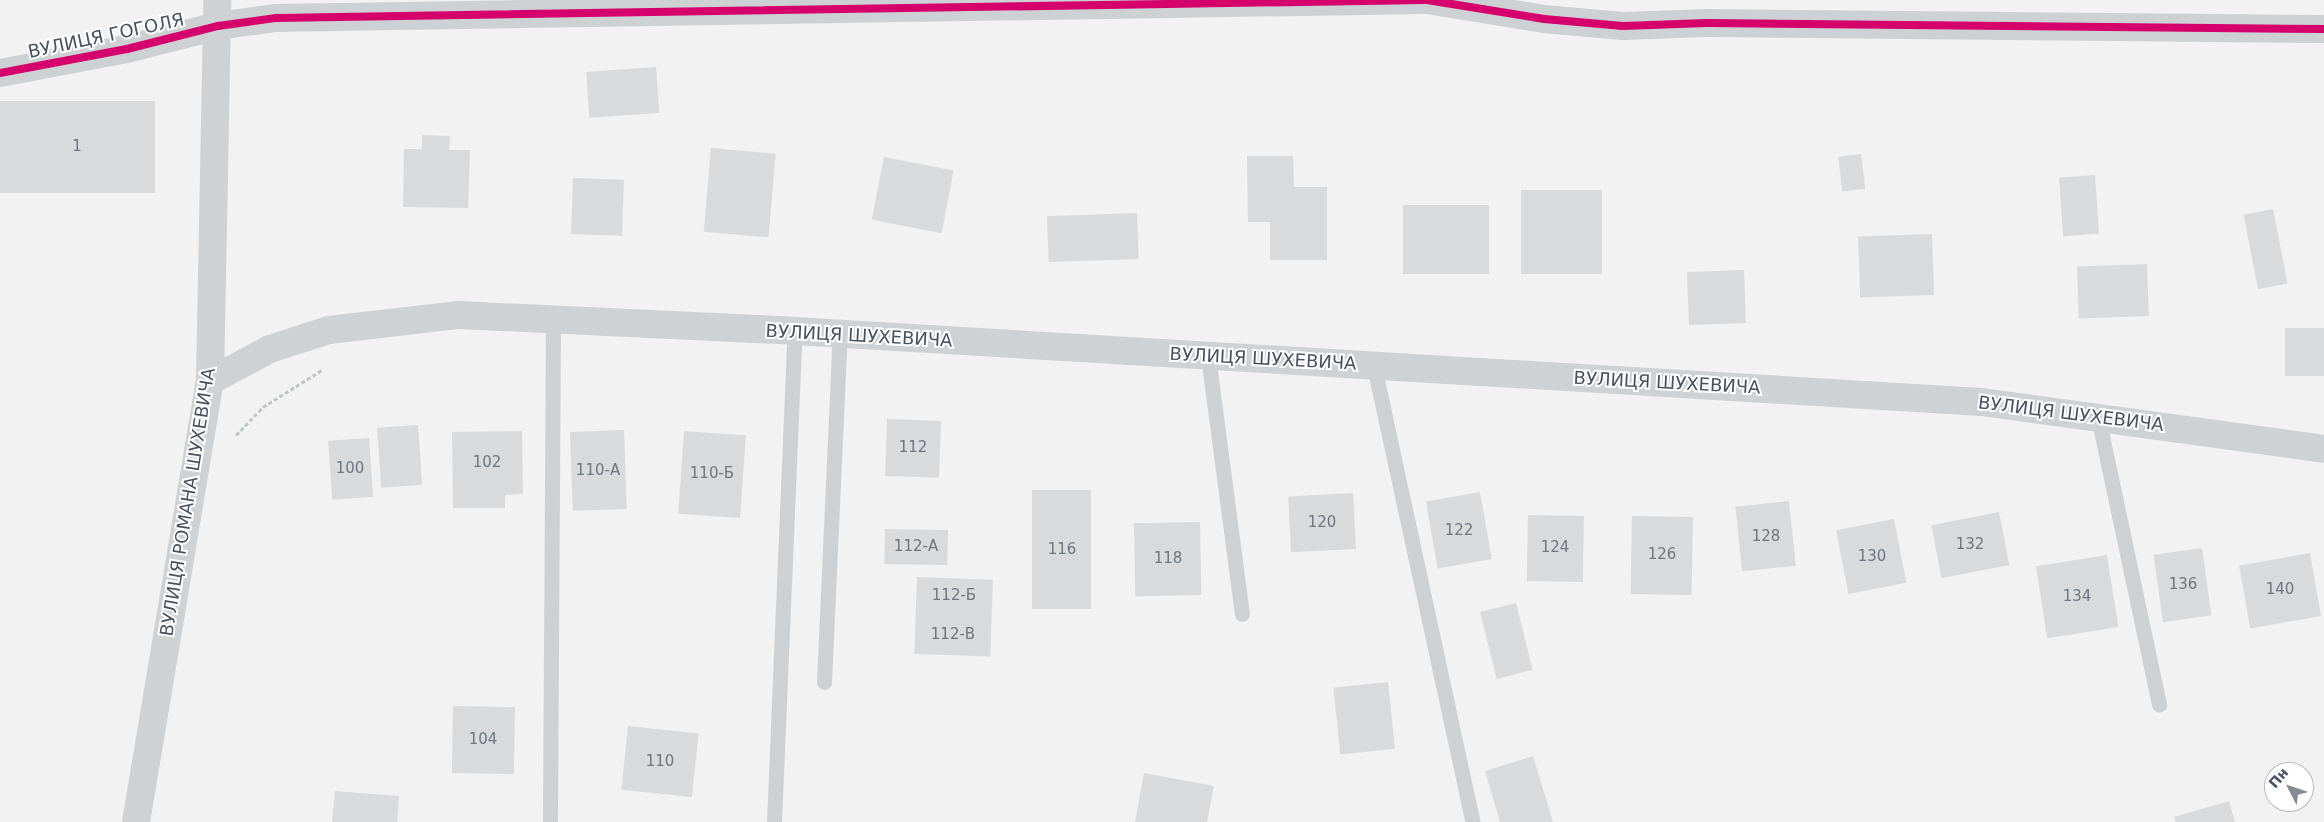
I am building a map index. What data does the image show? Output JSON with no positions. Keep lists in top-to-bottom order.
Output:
{
  "streets": {
    "street": ["ВУЛИЦЯ ГОГОЛЯ", "ВУЛИЦЯ ШУХЕВИЧА", "ВУЛИЦЯ РОМАНА ШУХЕВИЧА"]
  },
  "crossings": [
    ["ВУЛИЦЯ ГОГОЛЯ", "ВУЛИЦЯ РОМАНА ШУХЕВИЧА"],
    ["ВУЛИЦЯ ШУХЕВИЧА", "ВУЛИЦЯ РОМАНА ШУХЕВИЧА"]
  ],
  "house_numbers": [
    "1",
    "112",
    "102",
    "100",
    "110-А",
    "110-Б",
    "120",
    "122",
    "128",
    "132",
    "112-А",
    "124",
    "116",
    "126",
    "130",
    "118",
    "136",
    "140",
    "112-Б",
    "134",
    "112-В",
    "104",
    "110"
  ],
  "north": "top left"
}
